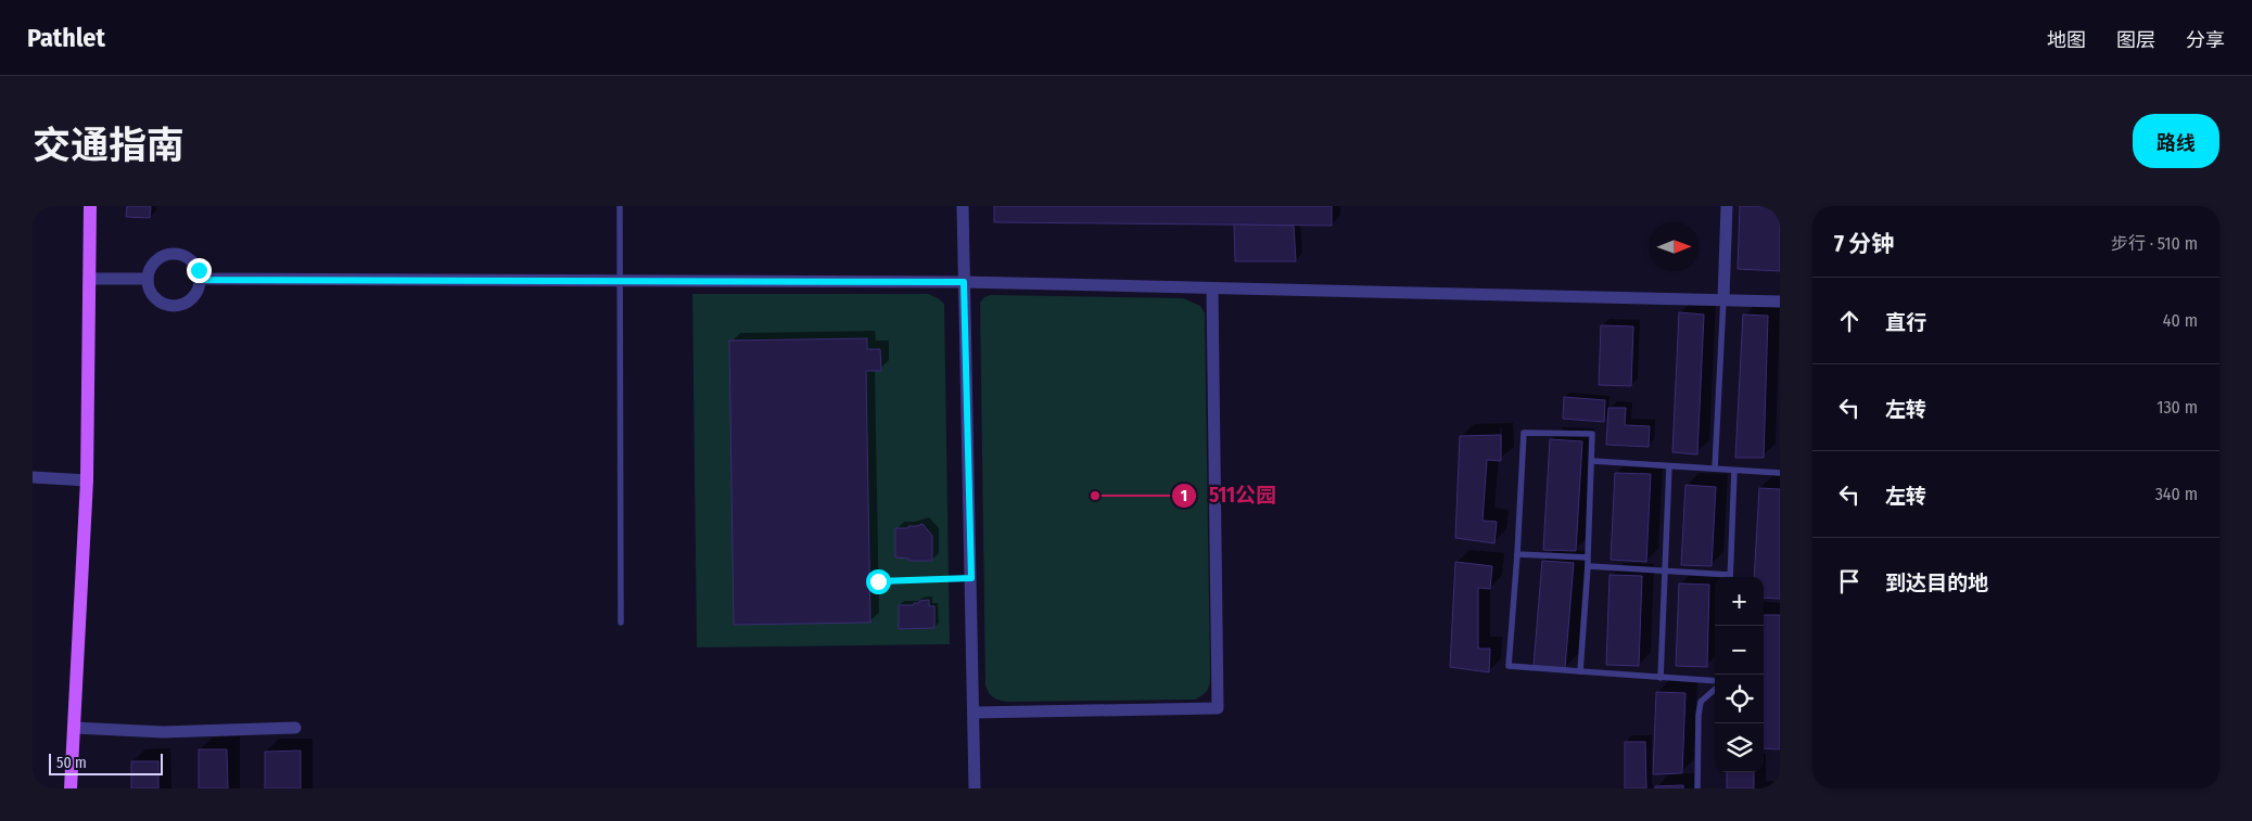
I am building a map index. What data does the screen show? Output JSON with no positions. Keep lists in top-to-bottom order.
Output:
{
  "places": ["511公园"],
  "scale_bar": "50 m",
  "north": "right",
  "page": {
    "header": "Pathlet",
    "nav": ["地图", "图层", "分享"],
    "title": "交通指南",
    "buttons": "路线",
    "heading": ["7 分钟", "步行 · 510 m"],
    "list": [
      ["直行", "40 m"],
      ["左转", "130 m"],
      ["左转", "340 m"],
      "到达目的地"
    ],
    "map_buttons": ["+", "−"],
    "scale": "50 m"
  }
}
